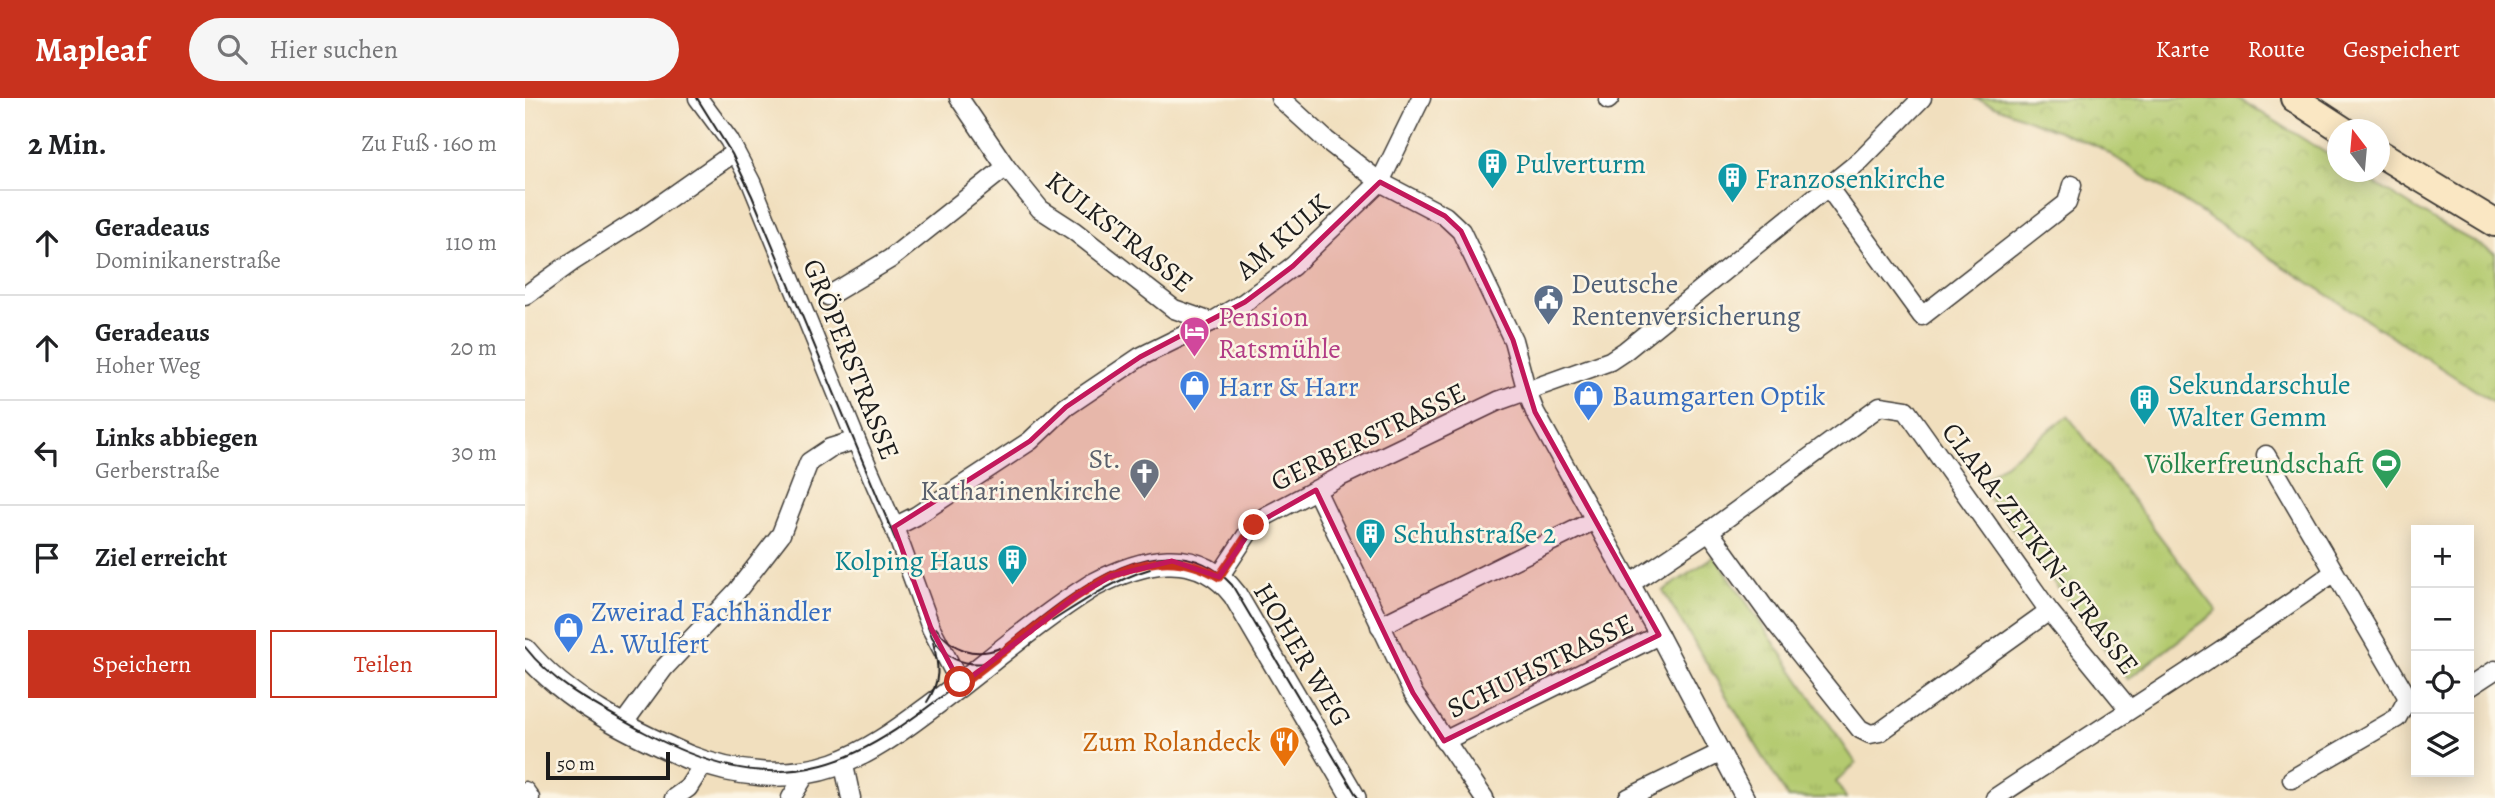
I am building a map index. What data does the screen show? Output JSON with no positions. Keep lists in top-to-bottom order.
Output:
{
  "streets": {
    "street": [
      "KULKSTRASSE",
      "AM KULK",
      "GRÖPERSTRASSE",
      "GERBERSTRASSE",
      "CLARA-ZETKIN-STRASSE",
      "HOHER WEG",
      "SCHUHSTRASSE"
    ]
  },
  "crossings": [
    ["KULKSTRASSE", "AM KULK"],
    ["AM KULK", "GRÖPERSTRASSE"],
    ["AM KULK", "SCHUHSTRASSE"],
    ["GRÖPERSTRASSE", "HOHER WEG"],
    ["GERBERSTRASSE", "HOHER WEG"],
    ["GERBERSTRASSE", "SCHUHSTRASSE"]
  ],
  "places": {
    "building": [
      "Pulverturm",
      "Franzosenkirche",
      "Sekundarschule Walter Gemm",
      "Schuhstraße 2",
      "Kolping Haus"
    ],
    "public building": ["Deutsche Rentenversicherung"],
    "hotel": ["Pension Ratsmühle"],
    "shop": ["Harr & Harr", "Baumgarten Optik", "Zweirad Fachhändler A. Wulfert"],
    "sports": ["Völkerfreundschaft"],
    "church": ["St. Katharinenkirche"],
    "restaurant": ["Zum Rolandeck"]
  },
  "scale_bar": "50 m",
  "north": "top",
  "page": {
    "header": "Mapleaf",
    "search": "Hier suchen",
    "nav": ["Karte", "Route", "Gespeichert"],
    "heading": ["2 Min.", "Zu Fuß · 160 m"],
    "list": [
      ["Geradeaus", "Dominikanerstraße", "110 m"],
      ["Geradeaus", "Hoher Weg", "20 m"],
      ["Links abbiegen", "Gerberstraße", "30 m"],
      "Ziel erreicht"
    ],
    "map_buttons": ["+", "−"],
    "buttons": ["Speichern", "Teilen"],
    "scale": "50 m"
  }
}
